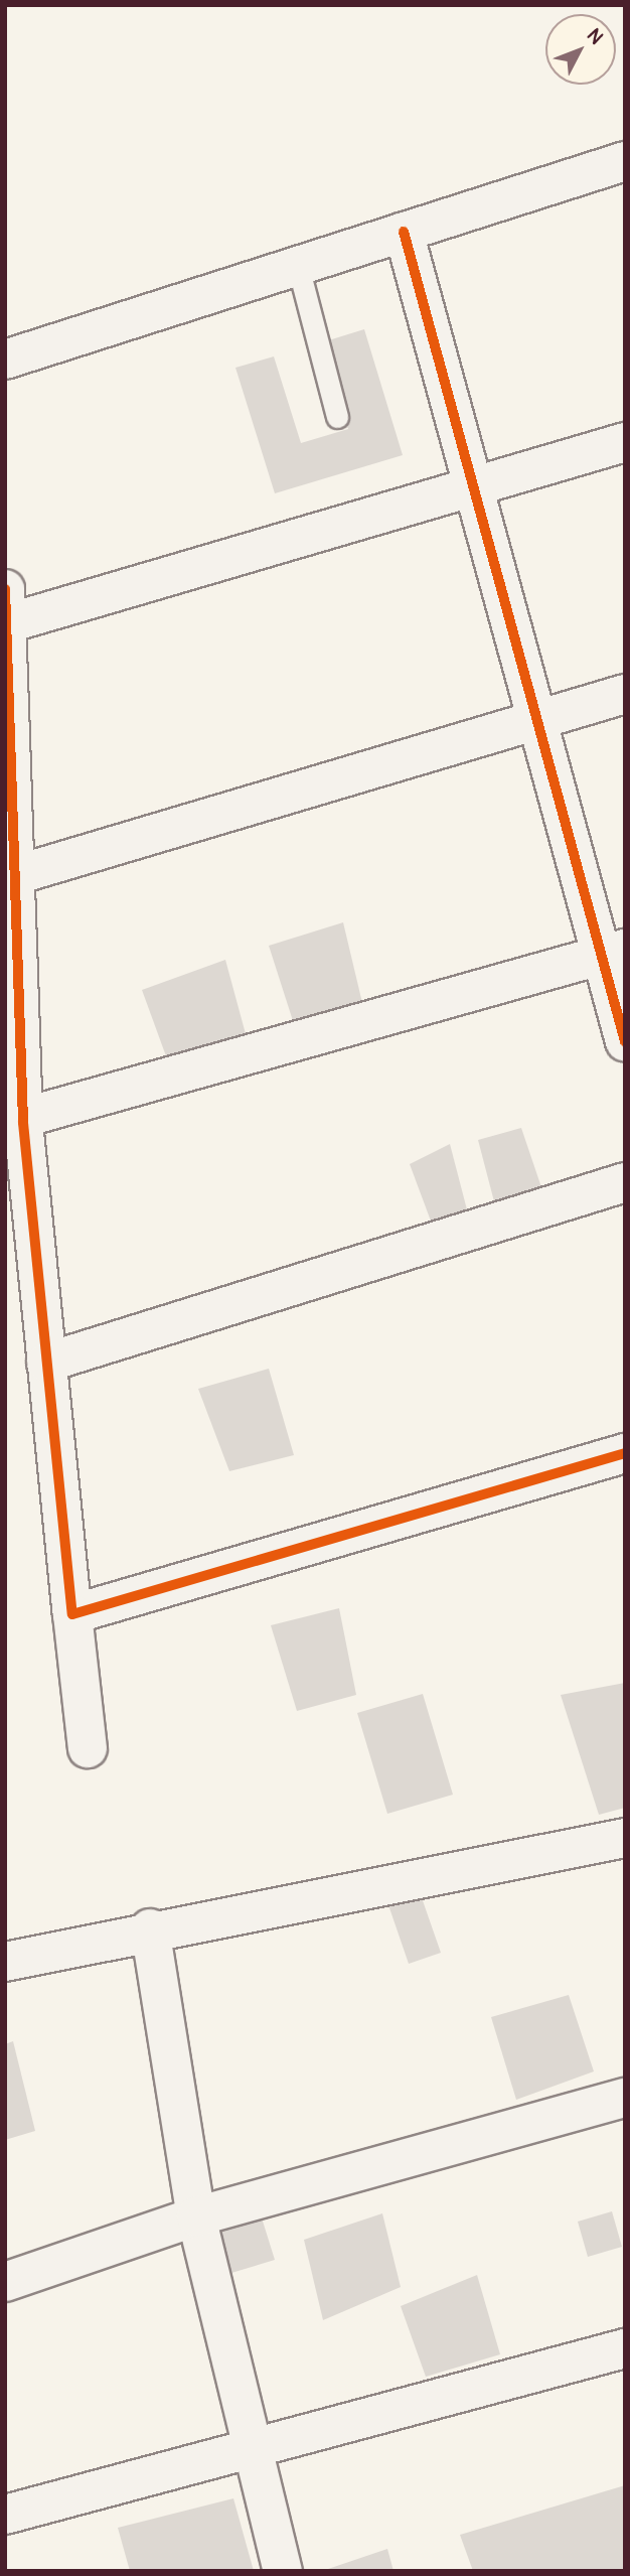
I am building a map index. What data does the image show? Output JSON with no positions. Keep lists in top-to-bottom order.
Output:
{
  "north": "top right"
}
